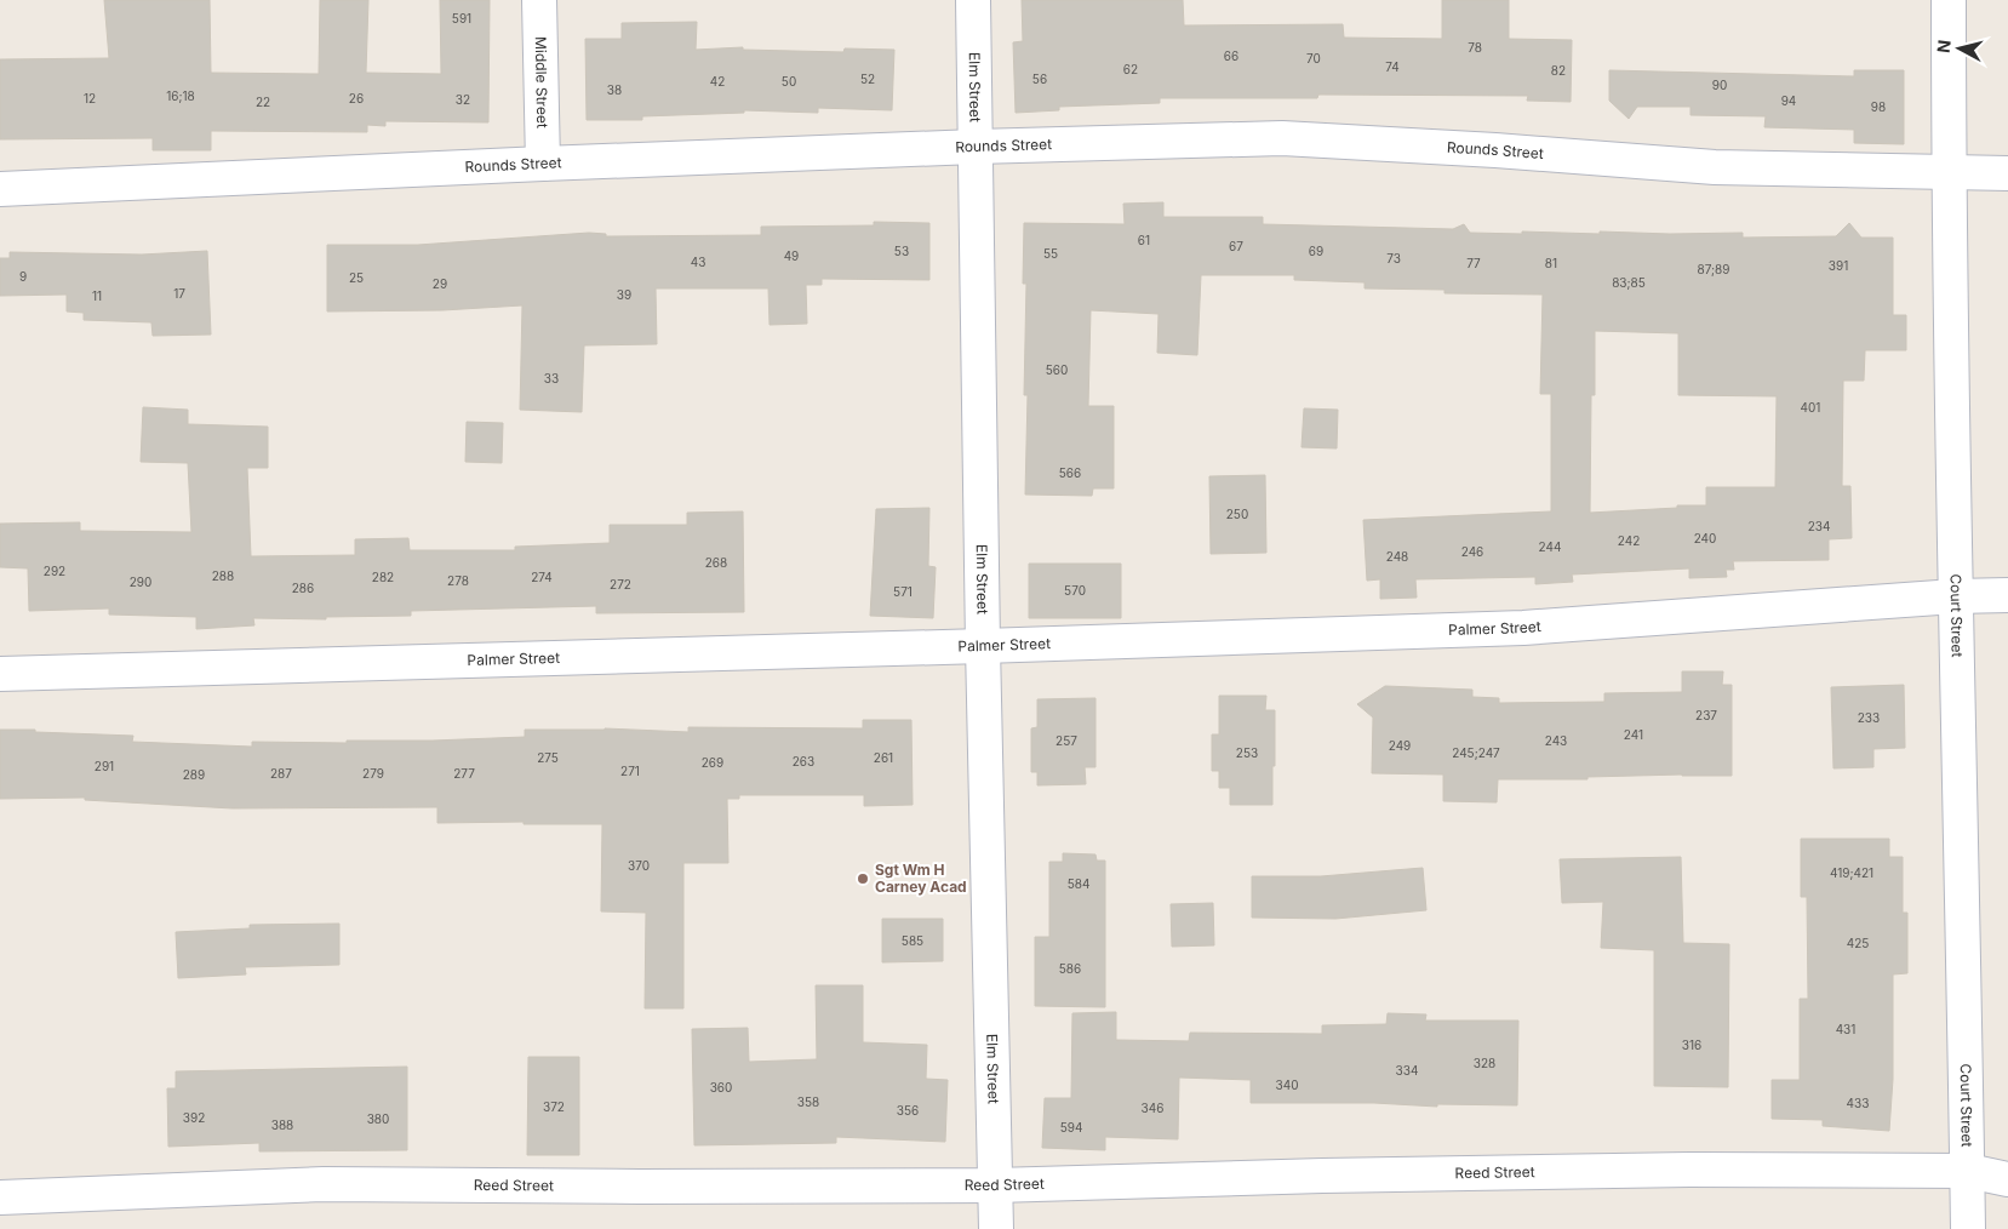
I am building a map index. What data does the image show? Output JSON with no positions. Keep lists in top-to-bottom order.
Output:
{
  "streets": {
    "street": [
      "Middle Street",
      "Elm Street",
      "Rounds Street",
      "Court Street",
      "Palmer Street",
      "Reed Street"
    ]
  },
  "crossings": [
    ["Middle Street", "Rounds Street"],
    ["Elm Street", "Rounds Street"],
    ["Elm Street", "Palmer Street"],
    ["Elm Street", "Reed Street"],
    ["Rounds Street", "Court Street"],
    ["Court Street", "Palmer Street"],
    ["Court Street", "Reed Street"]
  ],
  "places": ["Sgt Wm H Carney Acad"],
  "house_numbers": [
    "591",
    "78",
    "66",
    "70",
    "74",
    "62",
    "82",
    "52",
    "56",
    "42",
    "50",
    "90",
    "38",
    "16;18",
    "12",
    "26",
    "32",
    "94",
    "22",
    "98",
    "61",
    "67",
    "53",
    "69",
    "55",
    "49",
    "73",
    "43",
    "77",
    "81",
    "391",
    "87;89",
    "9",
    "25",
    "83;85",
    "29",
    "17",
    "39",
    "11",
    "560",
    "33",
    "401",
    "566",
    "250",
    "234",
    "240",
    "242",
    "244",
    "246",
    "248",
    "268",
    "292",
    "288",
    "282",
    "274",
    "278",
    "290",
    "272",
    "286",
    "570",
    "571",
    "237",
    "233",
    "241",
    "257",
    "243",
    "249",
    "253",
    "245;247",
    "275",
    "261",
    "263",
    "269",
    "291",
    "271",
    "287",
    "279",
    "277",
    "289",
    "370",
    "419;421",
    "584",
    "585",
    "425",
    "586",
    "431",
    "316",
    "328",
    "334",
    "340",
    "360",
    "358",
    "433",
    "372",
    "346",
    "356",
    "392",
    "380",
    "388",
    "594"
  ],
  "north": "left"
}
